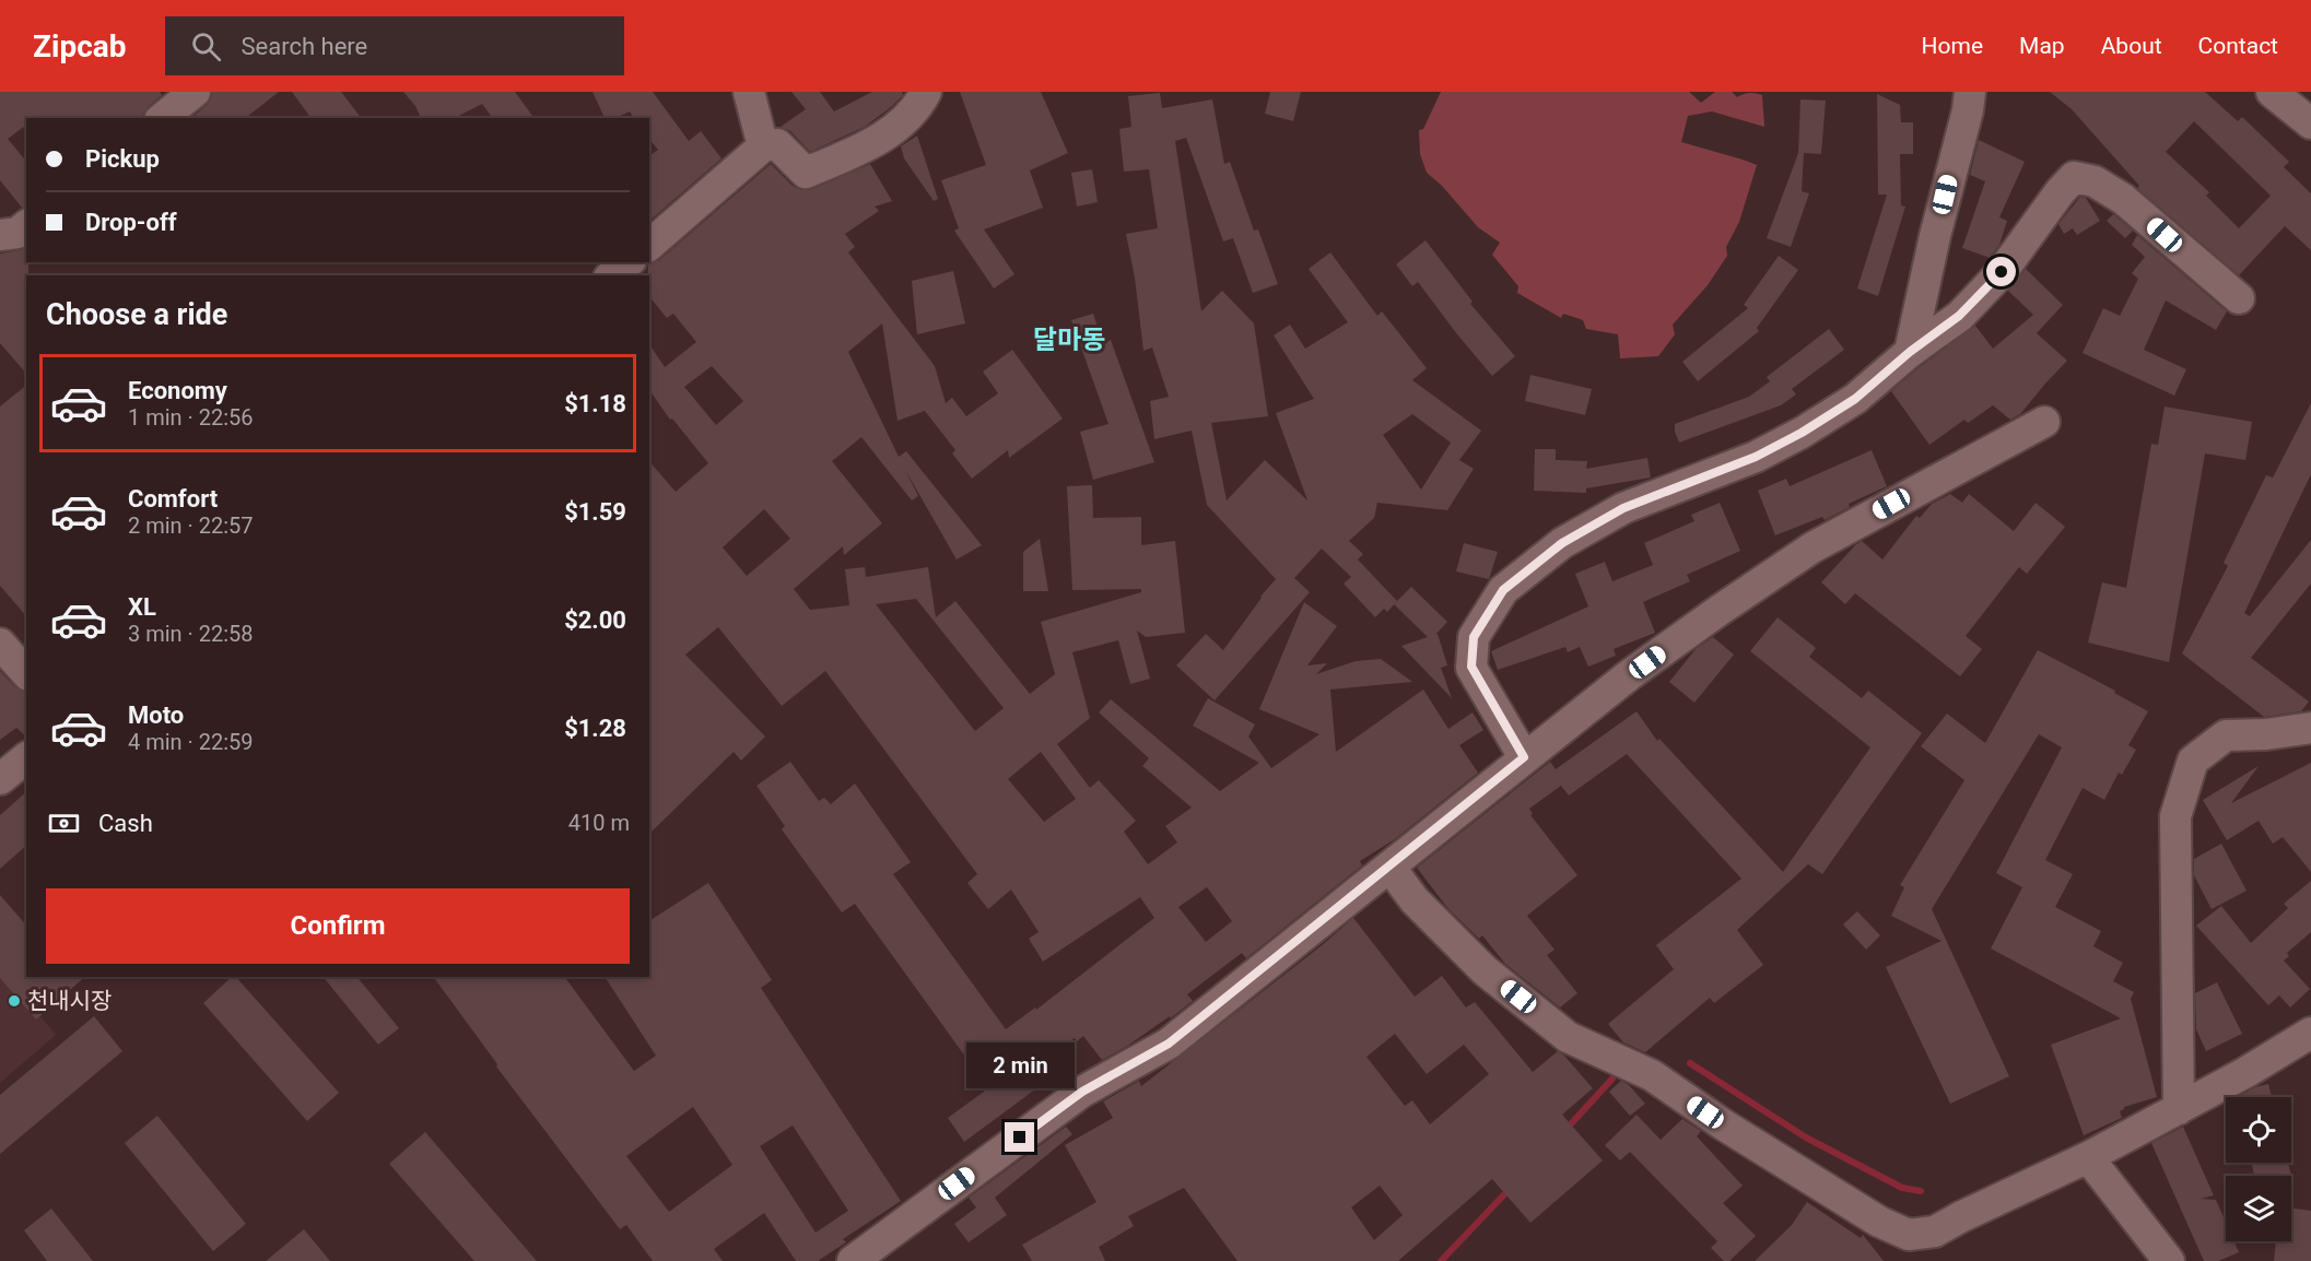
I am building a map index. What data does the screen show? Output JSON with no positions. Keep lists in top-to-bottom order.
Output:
{
  "districts": ["달마동"],
  "places": ["천내시장"],
  "page": {
    "header": "Zipcab",
    "search": "Search here",
    "nav": [
      "Home",
      "Map",
      "About",
      "Contact"
    ],
    "banner": ["Pickup", "Drop-off"],
    "heading": "Choose a ride",
    "list": [
      {
        "name": "Economy",
        "note": "1 min · 22:56",
        "value": "$1.18"
      },
      {
        "name": "Comfort",
        "note": "2 min · 22:57",
        "value": "$1.59"
      },
      {
        "name": "XL",
        "note": "3 min · 22:58",
        "value": "$2.00"
      },
      {
        "name": "Moto",
        "note": "4 min · 22:59",
        "value": "$1.28"
      }
    ],
    "pay": ["Cash", "410 m"],
    "buttons": "Confirm",
    "bubble": "2 min"
  }
}
